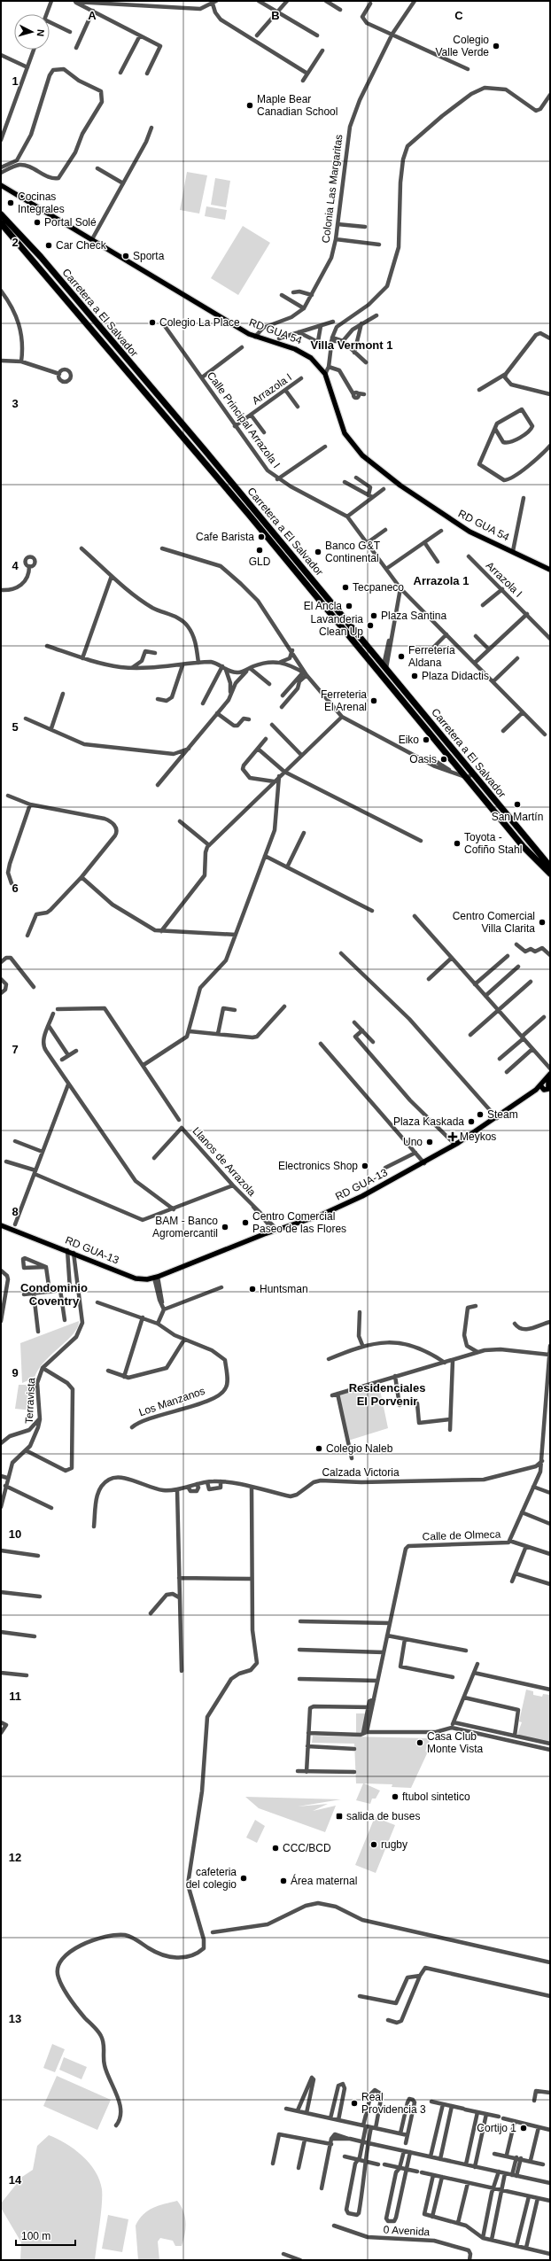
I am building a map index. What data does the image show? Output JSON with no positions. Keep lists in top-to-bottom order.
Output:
{
  "streets": {
    "highway": ["Carretera a El Salvador"],
    "main road": ["RD GUA 54", "RD GUA-13"],
    "street": [
      "Colonia Las Margaritas",
      "Arrazola I",
      "Calle Principal Arrazola I",
      "Llanos de Arrazola",
      "Terravista",
      "Los Manzanos",
      "Calzada Victoria",
      "Calle de Olmeca",
      "0 Avenida"
    ]
  },
  "crossings": [
    ["Colonia Las Margaritas", "RD GUA 54"],
    ["Arrazola I", "Calle Principal Arrazola I"],
    ["Llanos de Arrazola", "RD GUA-13"],
    ["RD GUA-13", "Terravista"],
    ["Calzada Victoria", "Calle de Olmeca"]
  ],
  "districts": [
    "Villa Vermont 1",
    "Arrazola 1",
    "Condominio Coventry",
    "Residenciales El Porvenir"
  ],
  "places": {
    "other": [
      "Colegio Valle Verde",
      "Maple Bear Canadian School",
      "Cocinas Integrales",
      "Portal Solé",
      "Car Check",
      "Sporta",
      "Colegio La Place",
      "Cafe Barista",
      "GLD",
      "Banco G&T Continental",
      "Tecpaneco",
      "El Ancla",
      "Plaza Santina",
      "Lavanderia Clean Up",
      "Ferretería Aldana",
      "Plaza Didactis",
      "Ferreteria El Arenal",
      "Eiko",
      "Oasis",
      "San Martín",
      "Toyota - Cofiño Stahl",
      "Centro Comercial Villa Clarita",
      "Steam",
      "Plaza Kaskada",
      "Uno",
      "Electronics Shop",
      "Centro Comercial Paseo de las Flores",
      "BAM - Banco Agromercantil",
      "Huntsman",
      "Colegio Naleb",
      "Casa Club Monte Vista",
      "ftubol sintetico",
      "rugby",
      "CCC/BCD",
      "cafeteria del colegio",
      "Área maternal",
      "Real Providencia 3",
      "Cortijo 1"
    ],
    "health": ["Meykos"],
    "transit": ["salida de buses"]
  },
  "scale_bar": "100 m",
  "north": "right",
  "grid": {
    "columns": ["A", "B", "C"],
    "rows": [
      "1",
      "2",
      "3",
      "4",
      "5",
      "6",
      "7",
      "8",
      "9",
      "10",
      "11",
      "12",
      "13",
      "14"
    ]
  }
}
